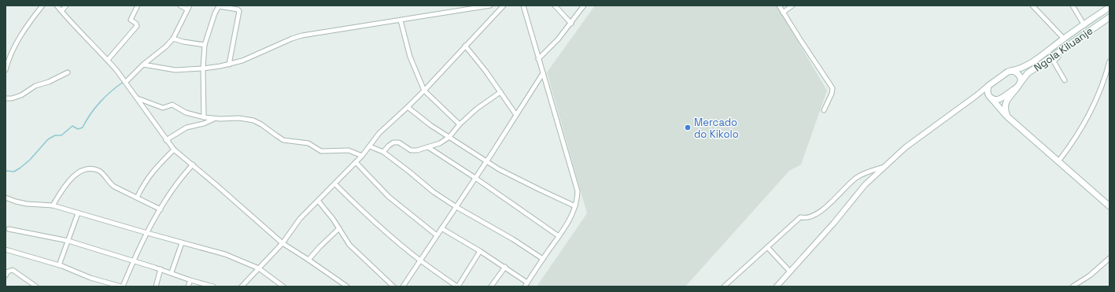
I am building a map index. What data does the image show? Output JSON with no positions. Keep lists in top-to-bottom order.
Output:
{
  "streets": {
    "main road": ["Ngola Kiluanje"]
  },
  "places": ["Mercado do Kikolo"]
}
